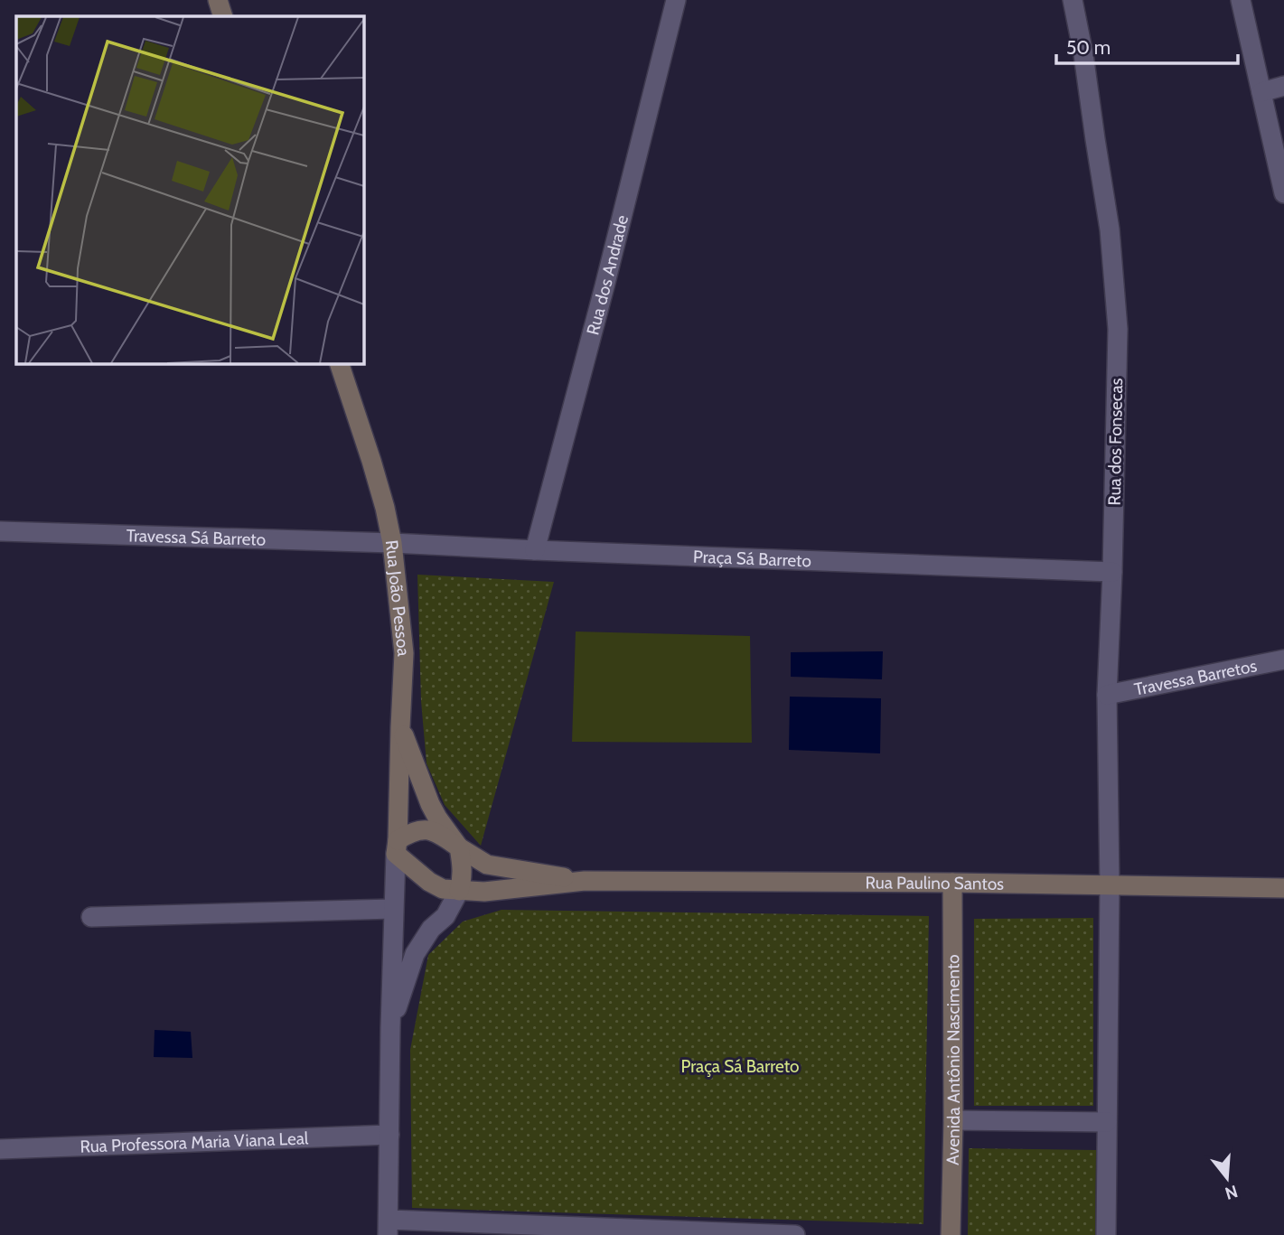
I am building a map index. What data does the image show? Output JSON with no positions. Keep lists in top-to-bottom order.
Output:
{
  "streets": {
    "main road": ["Rua João Pessoa", "Rua Paulino Santos", "Avenida Antônio Nascimento"],
    "street": [
      "Rua dos Andrade",
      "Rua dos Fonsecas",
      "Travessa Sá Barreto",
      "Praça Sá Barreto",
      "Travessa Barretos",
      "Rua Professora Maria Viana Leal"
    ]
  },
  "crossings": [
    ["Rua dos Andrade", "Praça Sá Barreto"],
    ["Rua dos Fonsecas", "Praça Sá Barreto"],
    ["Rua dos Fonsecas", "Travessa Barretos"],
    ["Rua dos Fonsecas", "Rua Paulino Santos"],
    ["Travessa Sá Barreto", "Praça Sá Barreto"],
    ["Travessa Sá Barreto", "Rua João Pessoa"],
    ["Praça Sá Barreto", "Rua João Pessoa"],
    ["Rua João Pessoa", "Rua Paulino Santos"],
    ["Rua Paulino Santos", "Avenida Antônio Nascimento"]
  ],
  "parks": ["Praça Sá Barreto"],
  "scale_bar": "50 m",
  "north": "bottom"
}
